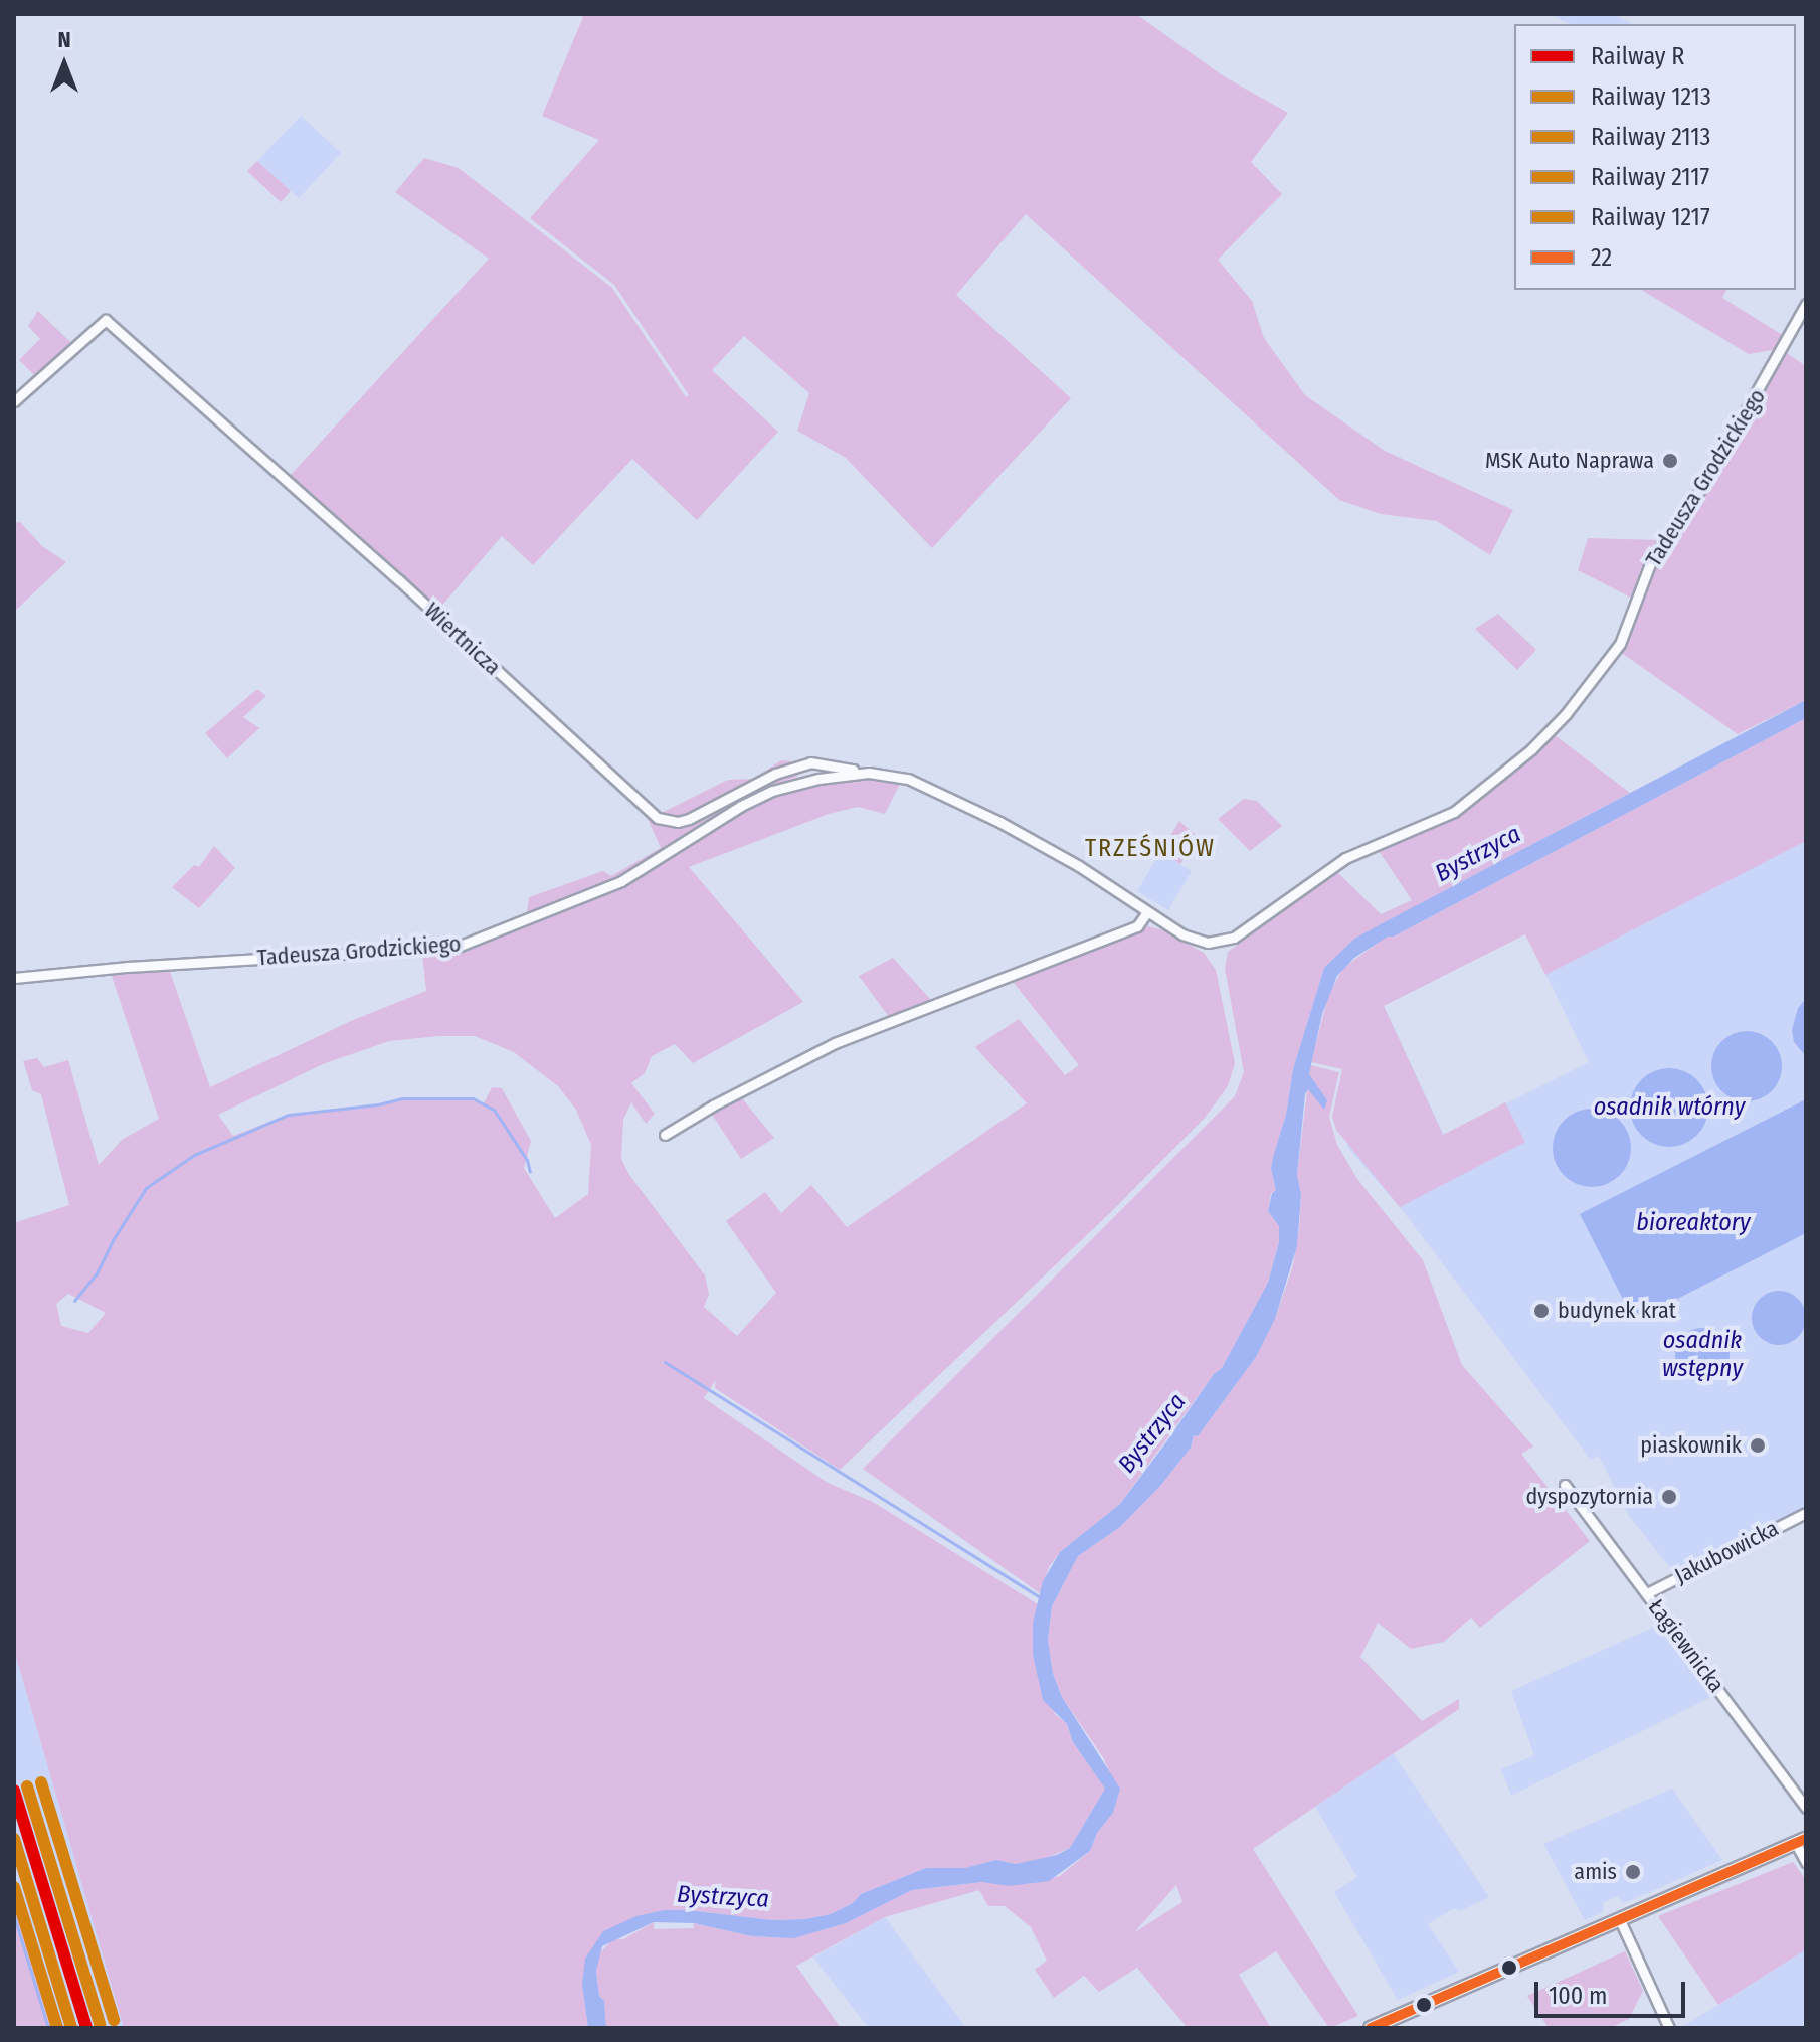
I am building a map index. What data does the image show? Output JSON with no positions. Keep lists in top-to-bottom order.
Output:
{
  "streets": {
    "street": [
      "Tadeusza Grodzickiego",
      "Wiertnicza",
      "Jakubowicka",
      "Łagiewnicka"
    ]
  },
  "crossings": [
    ["Tadeusza Grodzickiego", "Wiertnicza"],
    ["Jakubowicka", "Łagiewnicka"]
  ],
  "districts": ["TRZEŚNIÓW"],
  "water": [
    "Bystrzyca",
    "osadnik wtórny",
    "bioreaktory",
    "osadnik wstępny"
  ],
  "places": [
    "MSK Auto Naprawa",
    "budynek krat",
    "piaskownik",
    "dyspozytornia",
    "amis"
  ],
  "lines": [
    "rail line 1217",
    "rail line 2113",
    "rail line R",
    "rail line 1213",
    "transit line 22",
    "rail line 2117"
  ],
  "legend": [
    "Railway R",
    "Railway 1213",
    "Railway 2113",
    "Railway 2117",
    "Railway 1217",
    "22"
  ],
  "scale_bar": "100 m",
  "north": "top"
}
